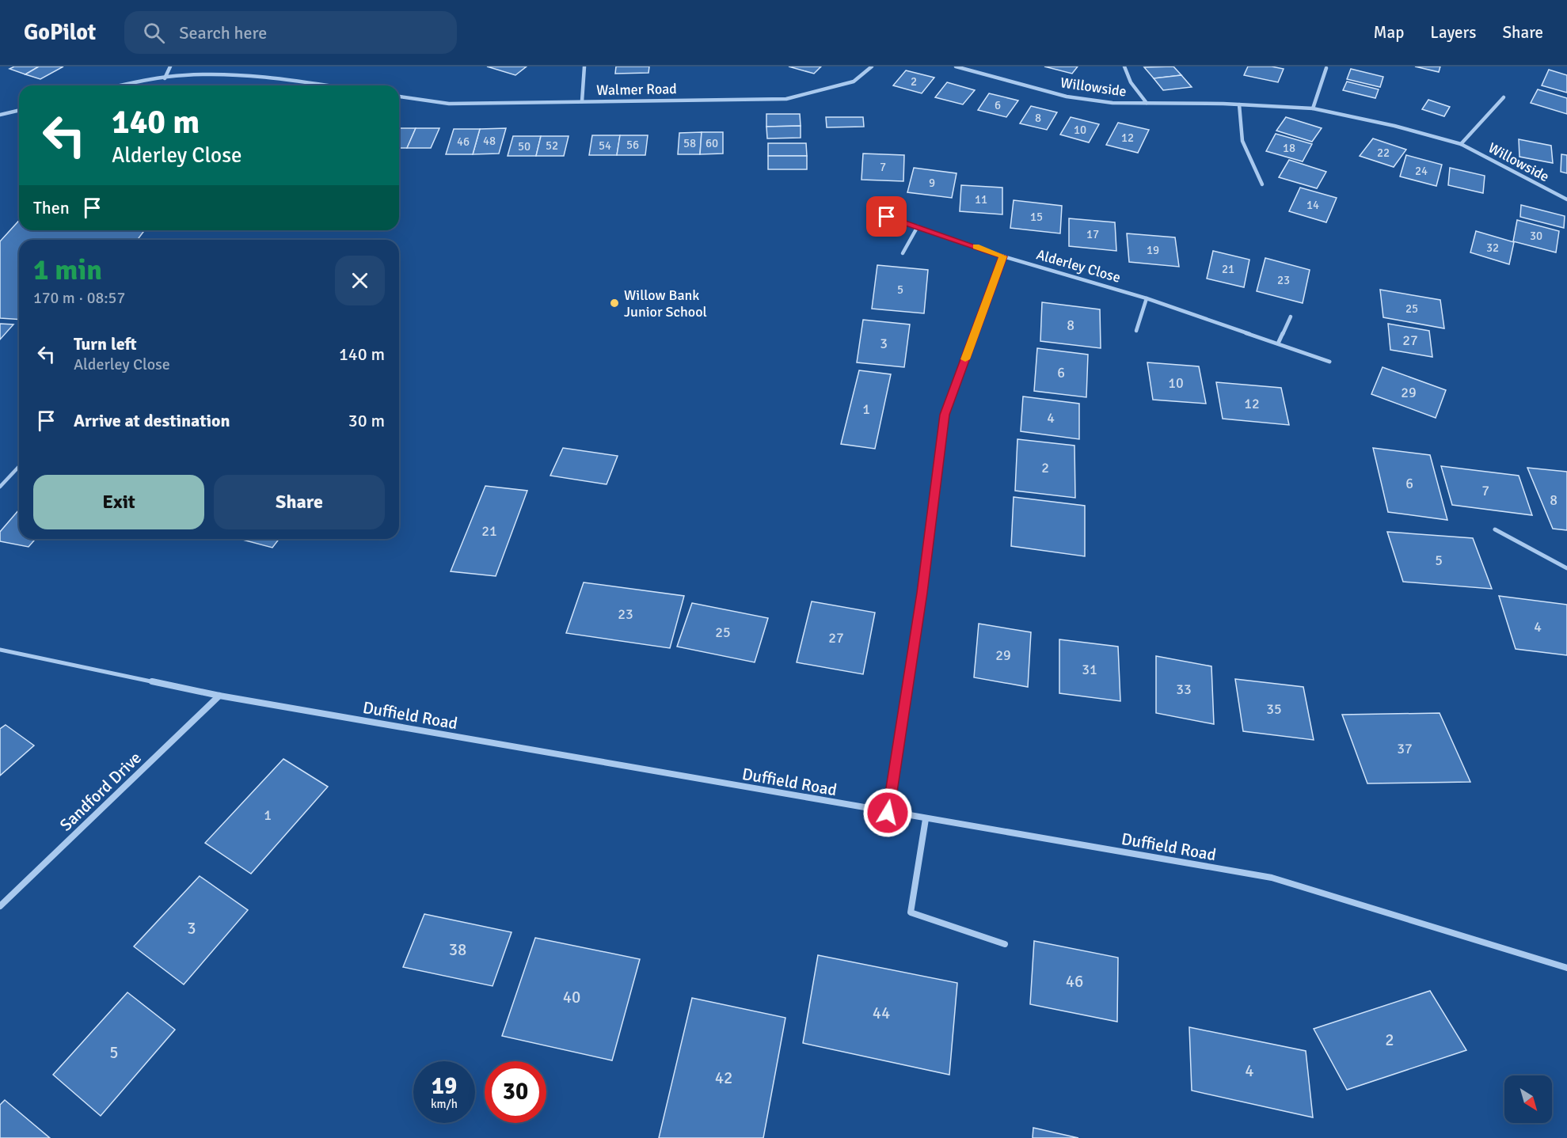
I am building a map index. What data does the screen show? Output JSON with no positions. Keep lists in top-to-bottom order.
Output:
{
  "streets": {
    "street": [
      "Willowside",
      "Walmer Road",
      "Alderley Close",
      "Duffield Road",
      "Sandford Drive"
    ]
  },
  "crossings": [
    ["Duffield Road", "Sandford Drive"]
  ],
  "places": ["Willow Bank Junior School"],
  "house_numbers": [
    "2",
    "6",
    "8",
    "10",
    "12",
    "48",
    "46",
    "58",
    "60",
    "56",
    "52",
    "54",
    "50",
    "18",
    "22",
    "7",
    "24",
    "9",
    "11",
    "14",
    "15",
    "17",
    "30",
    "32",
    "19",
    "21",
    "23",
    "5",
    "25",
    "8",
    "27",
    "3",
    "6",
    "10",
    "29",
    "12",
    "1",
    "4",
    "2",
    "6",
    "7",
    "8",
    "21",
    "5",
    "23",
    "4",
    "25",
    "27",
    "29",
    "31",
    "33",
    "35",
    "37",
    "1",
    "3",
    "38",
    "46",
    "40",
    "44",
    "2",
    "5",
    "4",
    "42"
  ],
  "north": "bottom right",
  "page": {
    "header": "GoPilot",
    "search": "Search here",
    "nav": ["Map", "Layers", "Share"],
    "turn": ["140 m", "Alderley Close"],
    "then": "Then",
    "heading": ["1 min", "170 m · 08:57"],
    "list": [
      {
        "name": "Turn left",
        "note": "Alderley Close",
        "value": "140 m"
      },
      {
        "name": "Arrive at destination",
        "value": "30 m"
      }
    ],
    "buttons": ["Exit", "Share"],
    "speed": "19 km/h",
    "limit": "30"
  }
}
